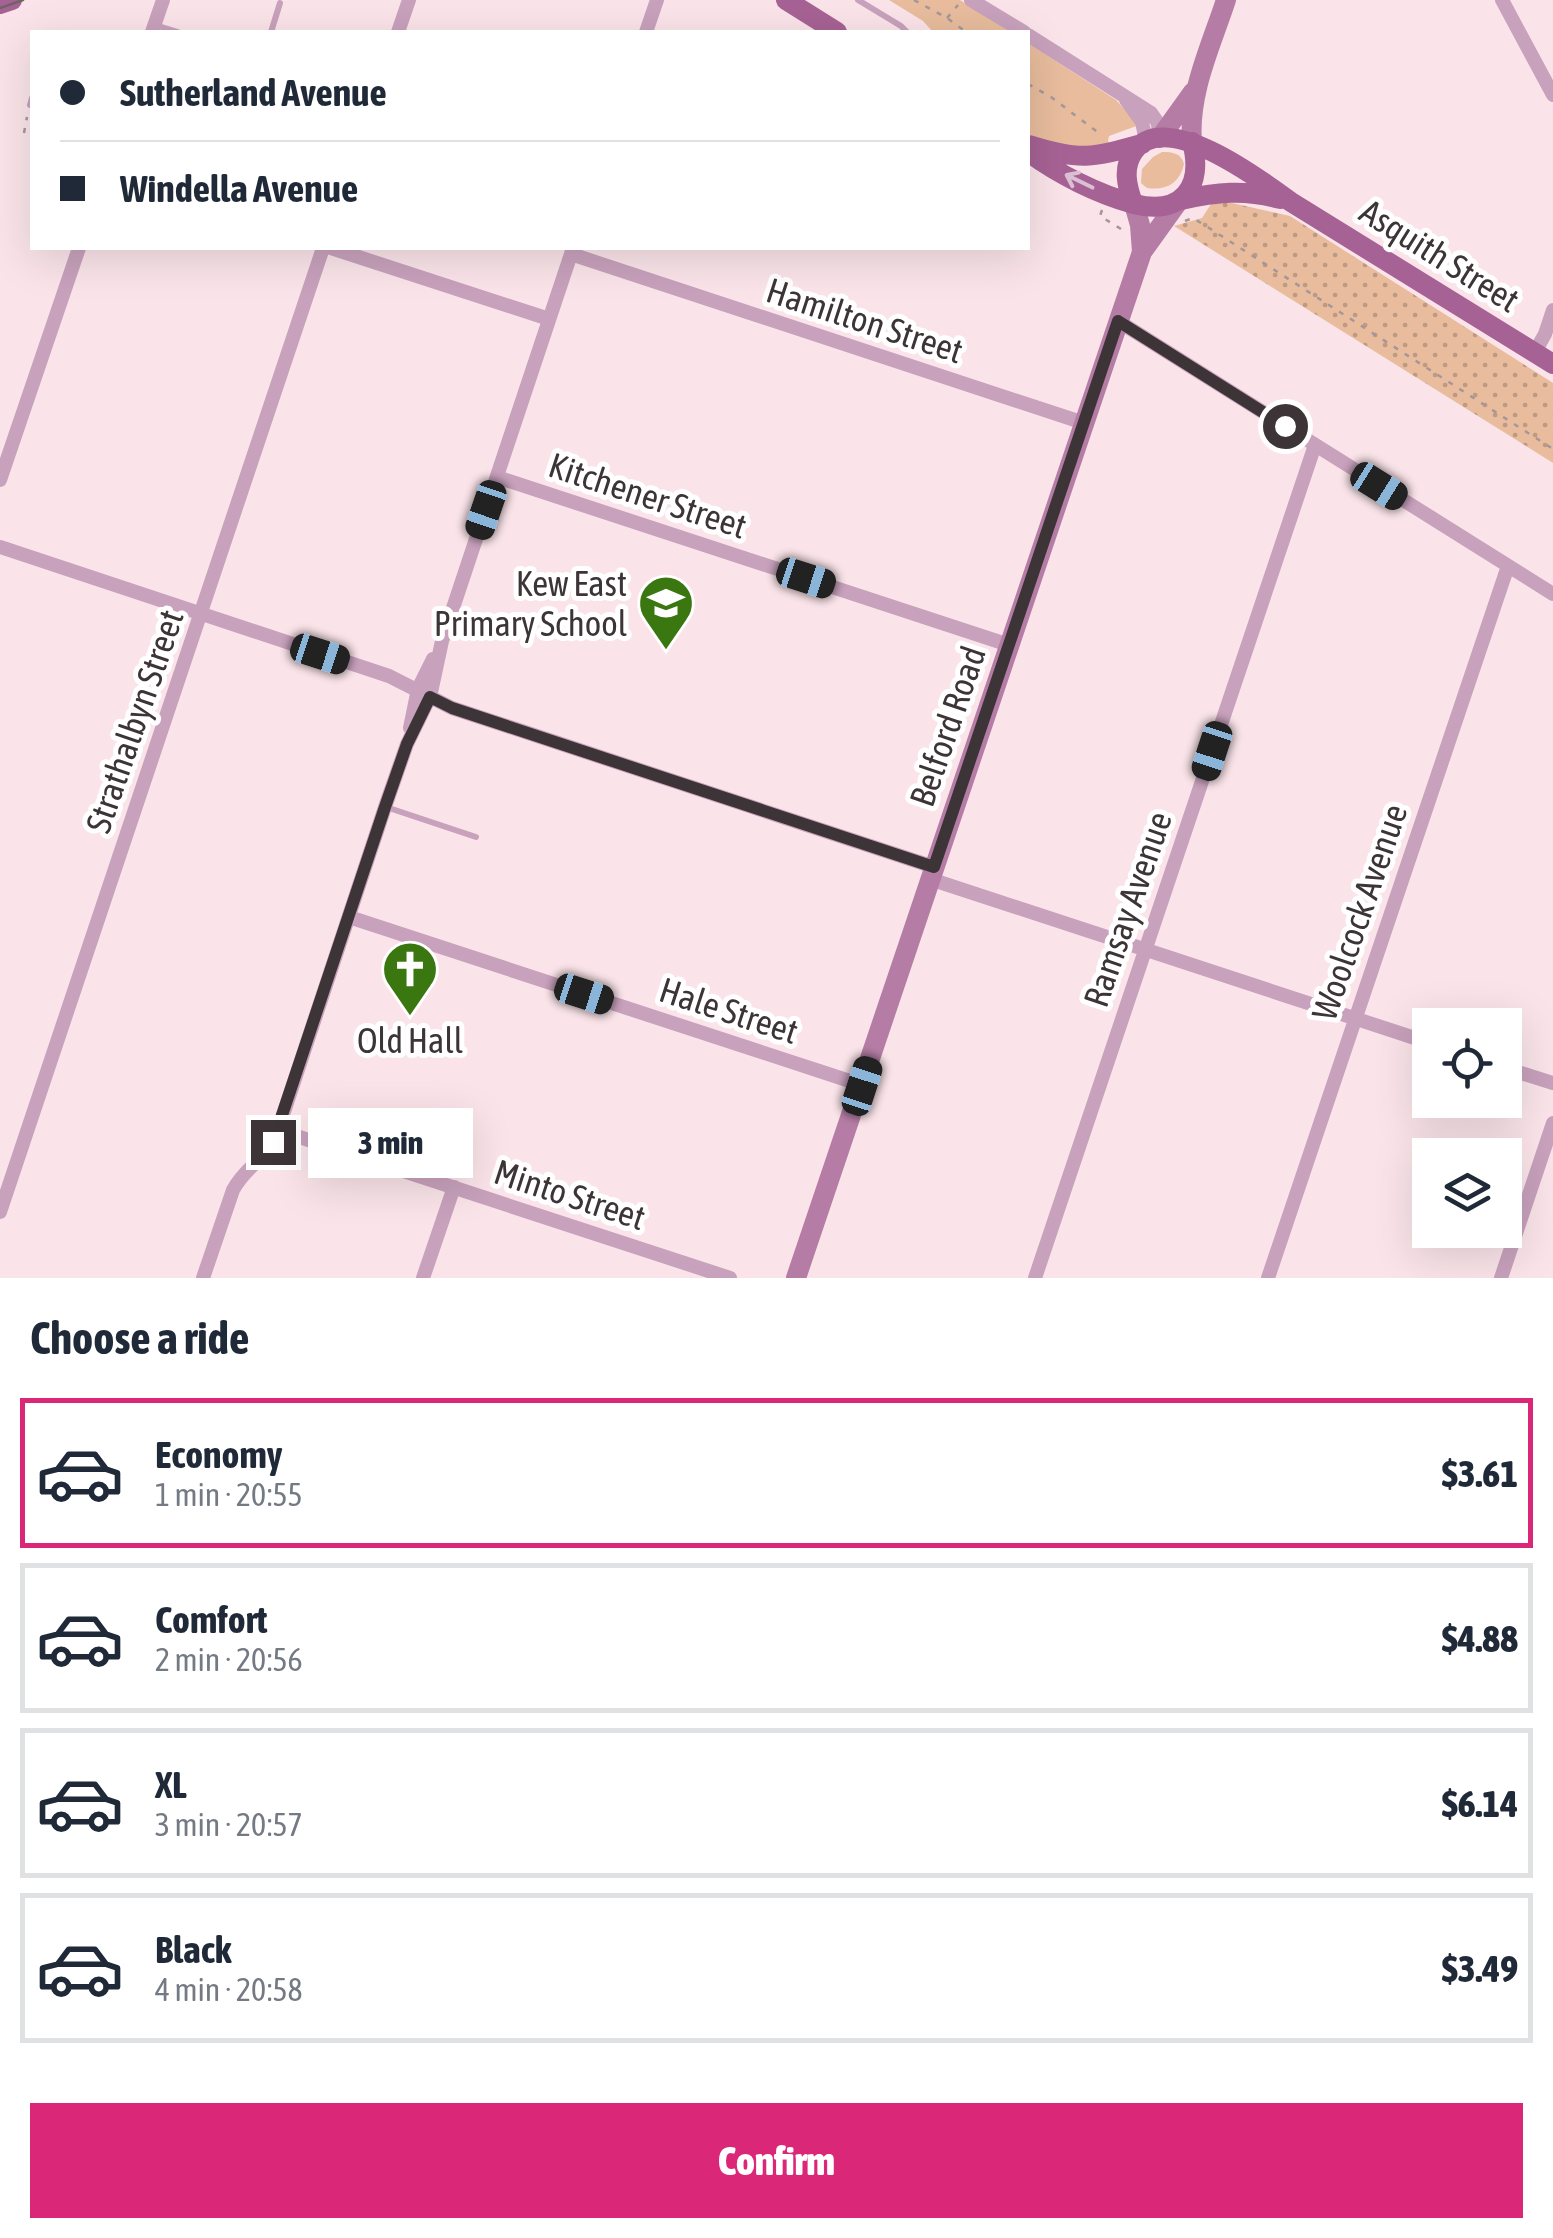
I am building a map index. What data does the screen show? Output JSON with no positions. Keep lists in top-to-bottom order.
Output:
{
  "streets": {
    "main road": ["Asquith Street"],
    "street": [
      "Hamilton Street",
      "Kitchener Street",
      "Strathalbyn Street",
      "Belford Road",
      "Ramsay Avenue",
      "Woolcock Avenue",
      "Hale Street",
      "Minto Street"
    ]
  },
  "crossings": [
    ["Asquith Street", "Belford Road"],
    ["Hamilton Street", "Belford Road"],
    ["Kitchener Street", "Belford Road"],
    ["Belford Road", "Hale Street"]
  ],
  "places": {
    "school or university": ["Kew East Primary School"],
    "church": ["Old Hall"]
  },
  "page": {
    "banner": ["Sutherland Avenue", "Windella Avenue"],
    "bubble": "3 min",
    "heading": "Choose a ride",
    "list": [
      {
        "name": "Economy",
        "note": "1 min · 20:55",
        "value": "$3.61"
      },
      {
        "name": "Comfort",
        "note": "2 min · 20:56",
        "value": "$4.88"
      },
      {
        "name": "XL",
        "note": "3 min · 20:57",
        "value": "$6.14"
      },
      {
        "name": "Black",
        "note": "4 min · 20:58",
        "value": "$3.49"
      }
    ],
    "buttons": "Confirm"
  }
}
